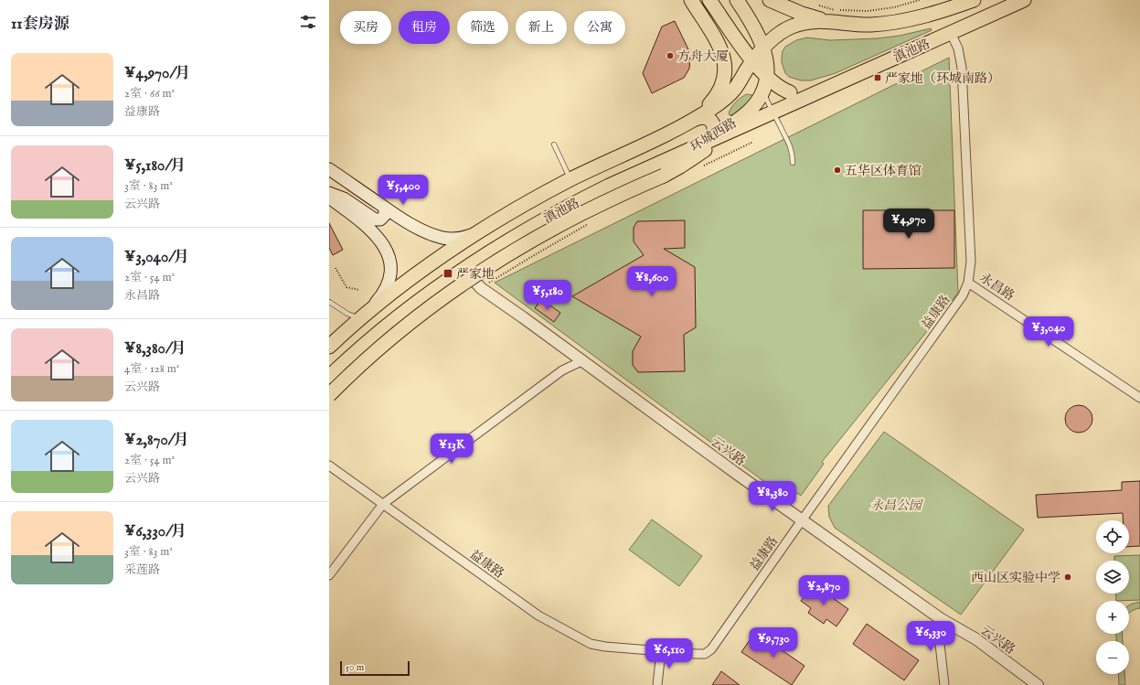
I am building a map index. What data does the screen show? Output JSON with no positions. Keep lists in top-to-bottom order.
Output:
{
  "streets": {
    "main road": ["滇池路", "环城西路"],
    "street": ["永昌路", "益康路", "云兴路"]
  },
  "crossings": [
    ["滇池路", "环城西路"],
    ["滇池路", "益康路"],
    ["滇池路", "云兴路"],
    ["永昌路", "益康路"],
    ["益康路", "云兴路"]
  ],
  "parks": ["永昌公园"],
  "places": {
    "other": ["方舟大厦", "五华区体育馆", "西山区实验中学"],
    "transit": ["严家地（环城南路）", "严家地"]
  },
  "scale_bar": "50 m",
  "page": {
    "heading": "11套房源",
    "chip": [
      "买房",
      "租房",
      "筛选",
      "新上",
      "公寓"
    ],
    "list": [
      {
        "name": "¥4,970/月",
        "note": "2室 · 66 m² · 益康路"
      },
      {
        "name": "¥5,180/月",
        "note": "3室 · 83 m² · 云兴路"
      },
      {
        "name": "¥3,040/月",
        "note": "2室 · 54 m² · 永昌路"
      },
      {
        "name": "¥8,380/月",
        "note": "4室 · 128 m² · 云兴路"
      },
      {
        "name": "¥2,870/月",
        "note": "2室 · 54 m² · 云兴路"
      },
      {
        "name": "¥6,330/月",
        "note": "3室 · 83 m² · 采莲路"
      }
    ],
    "price": [
      "¥5,400",
      "¥4,970",
      "¥8,600",
      "¥5,180",
      "¥3,040",
      "¥13K",
      "¥8,380",
      "¥2,870",
      "¥6,330",
      "¥9,730",
      "¥6,110"
    ],
    "map_buttons": ["+", "−"],
    "scale": "50 m"
  }
}
